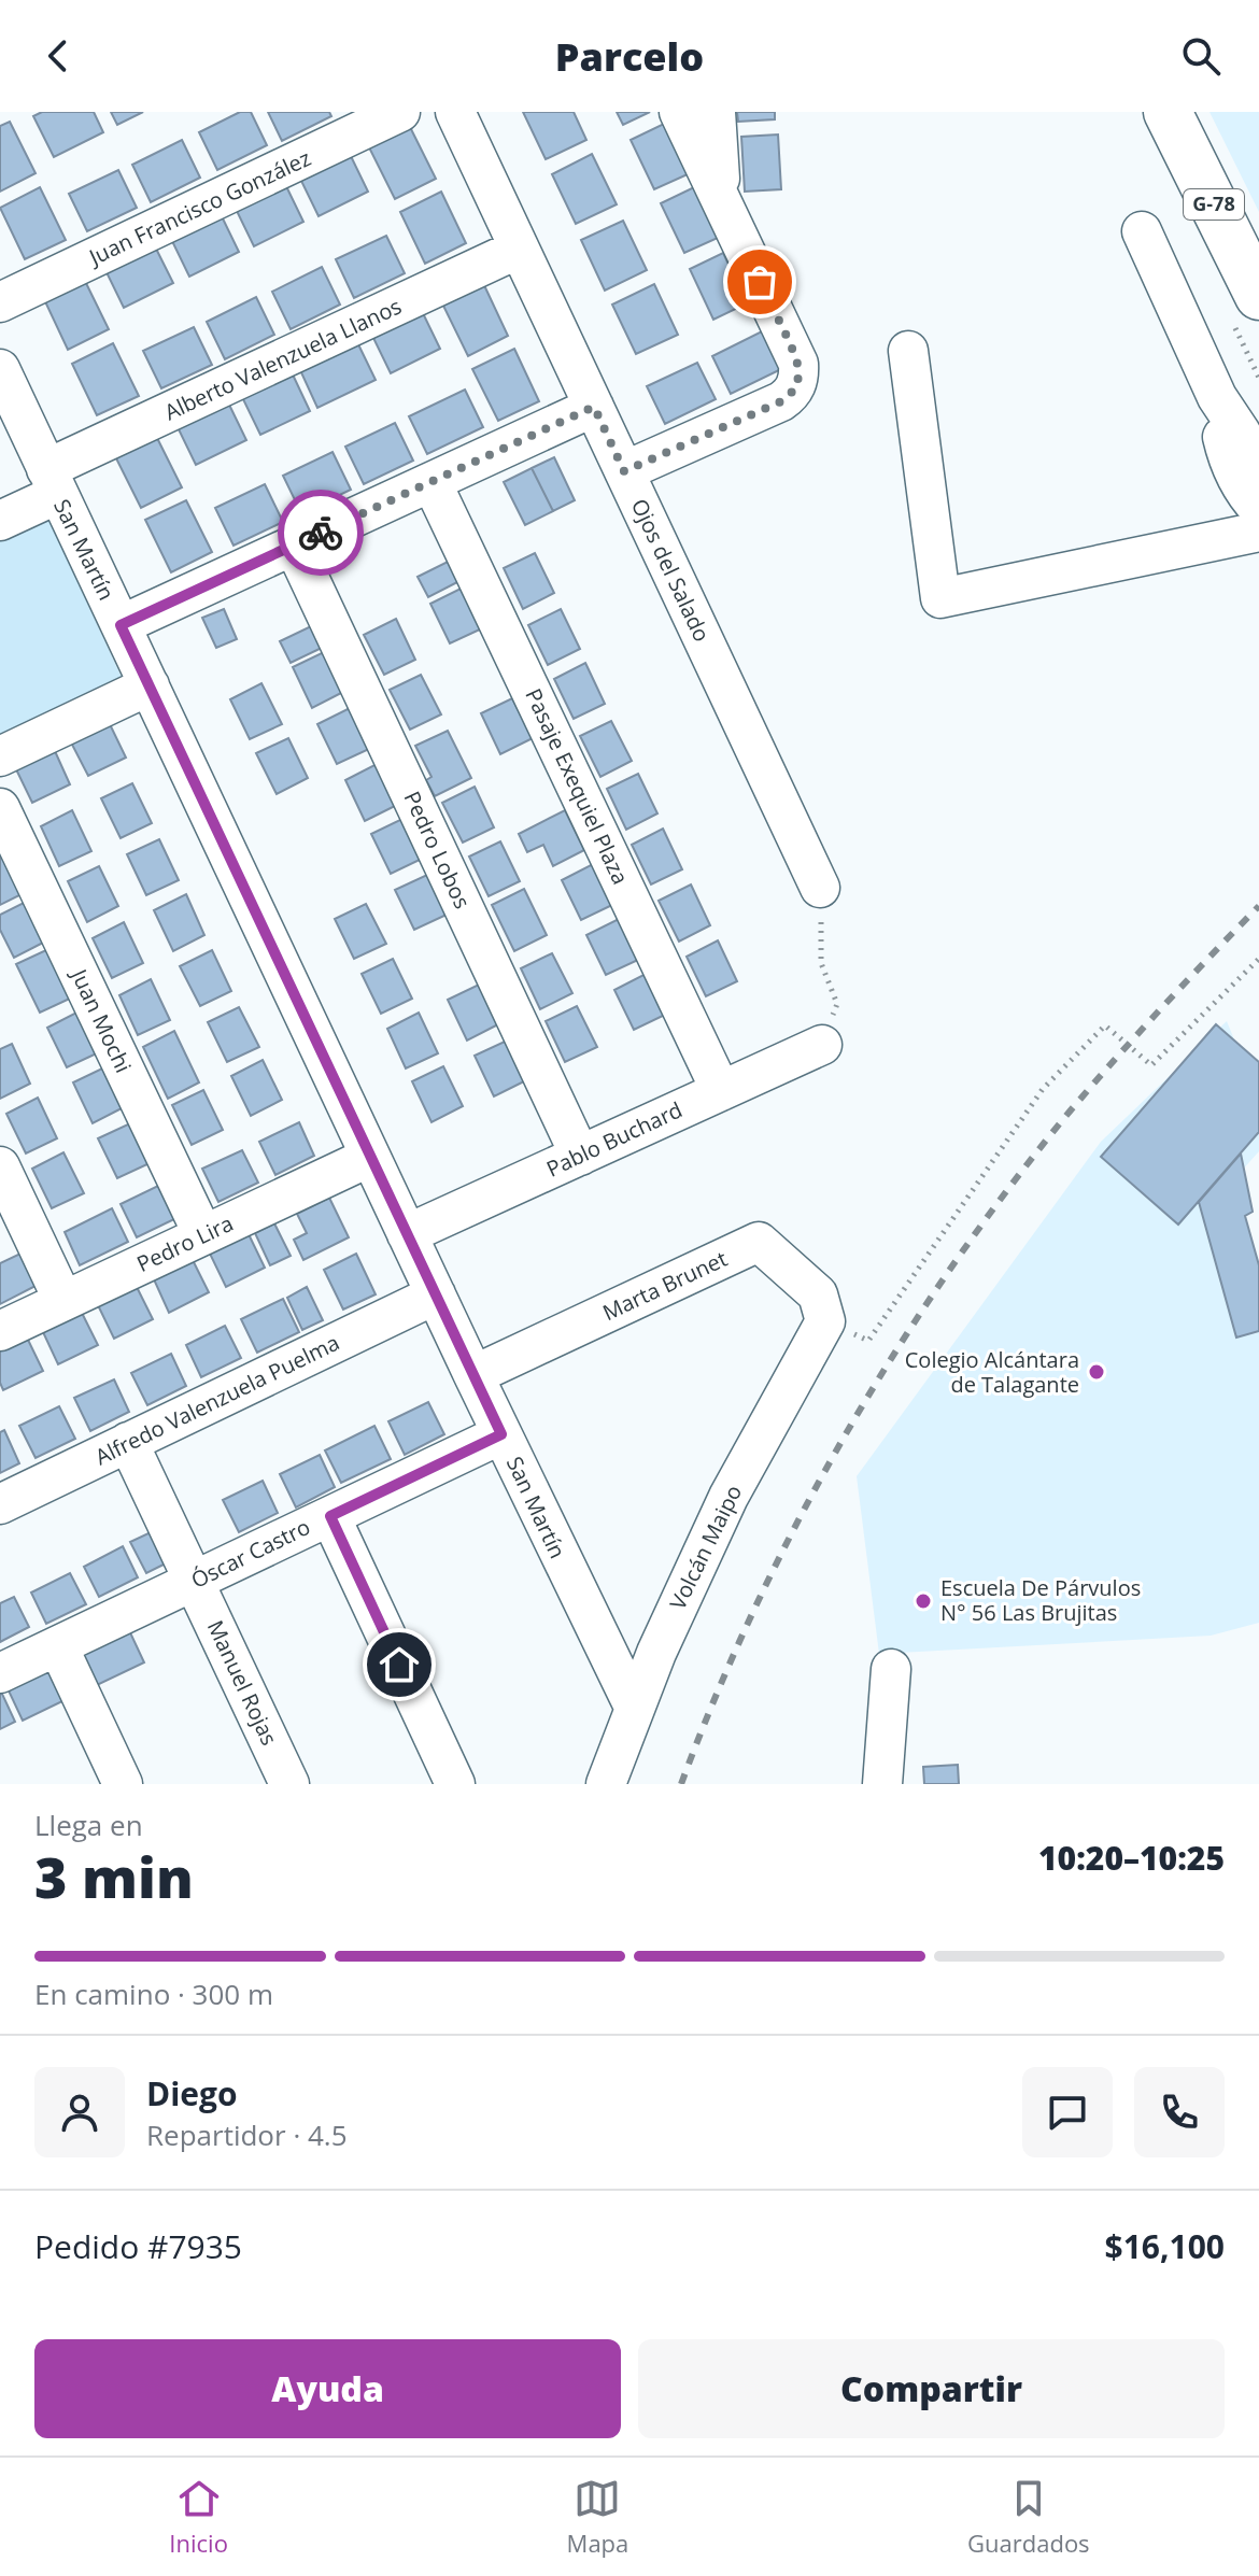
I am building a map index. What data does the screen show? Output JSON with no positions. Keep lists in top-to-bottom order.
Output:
{
  "streets": {
    "main road": ["G-78"],
    "street": [
      "Juan Francisco González",
      "Alberto Valenzuela Llanos",
      "San Martín",
      "Ojos del Salado",
      "Pasaje Exequiel Plaza",
      "Pedro Lobos",
      "Juan Mochi",
      "Pablo Buchard",
      "Pedro Lira",
      "Marta Brunet",
      "Alfredo Valenzuela Puelma",
      "Volcán Maipo",
      "Óscar Castro",
      "Manuel Rojas"
    ]
  },
  "crossings": [
    ["Alberto Valenzuela Llanos", "San Martín"],
    ["Alberto Valenzuela Llanos", "Ojos del Salado"],
    ["San Martín", "Pablo Buchard"],
    ["San Martín", "Pedro Lira"],
    ["San Martín", "Marta Brunet"],
    ["San Martín", "Alfredo Valenzuela Puelma"],
    ["San Martín", "Volcán Maipo"],
    ["San Martín", "Óscar Castro"],
    ["Pasaje Exequiel Plaza", "Pablo Buchard"],
    ["Pedro Lobos", "Pablo Buchard"],
    ["Juan Mochi", "Pedro Lira"],
    ["Marta Brunet", "Volcán Maipo"],
    ["Alfredo Valenzuela Puelma", "Manuel Rojas"],
    ["Óscar Castro", "Manuel Rojas"]
  ],
  "places": ["Colegio Alcántara de Talagante", "Escuela De Párvulos N° 56 Las Brujitas"],
  "page": {
    "header": "Parcelo",
    "heading": ["3 min", "Llega en", "10:20–10:25"],
    "panel": [
      "Diego",
      "Repartidor · 4.5",
      "Pedido #7935",
      "$16,100"
    ],
    "bar": "En camino · 300 m",
    "buttons": ["Ayuda", "Compartir"],
    "tabs": ["Inicio", "Mapa", "Guardados"]
  }
}
